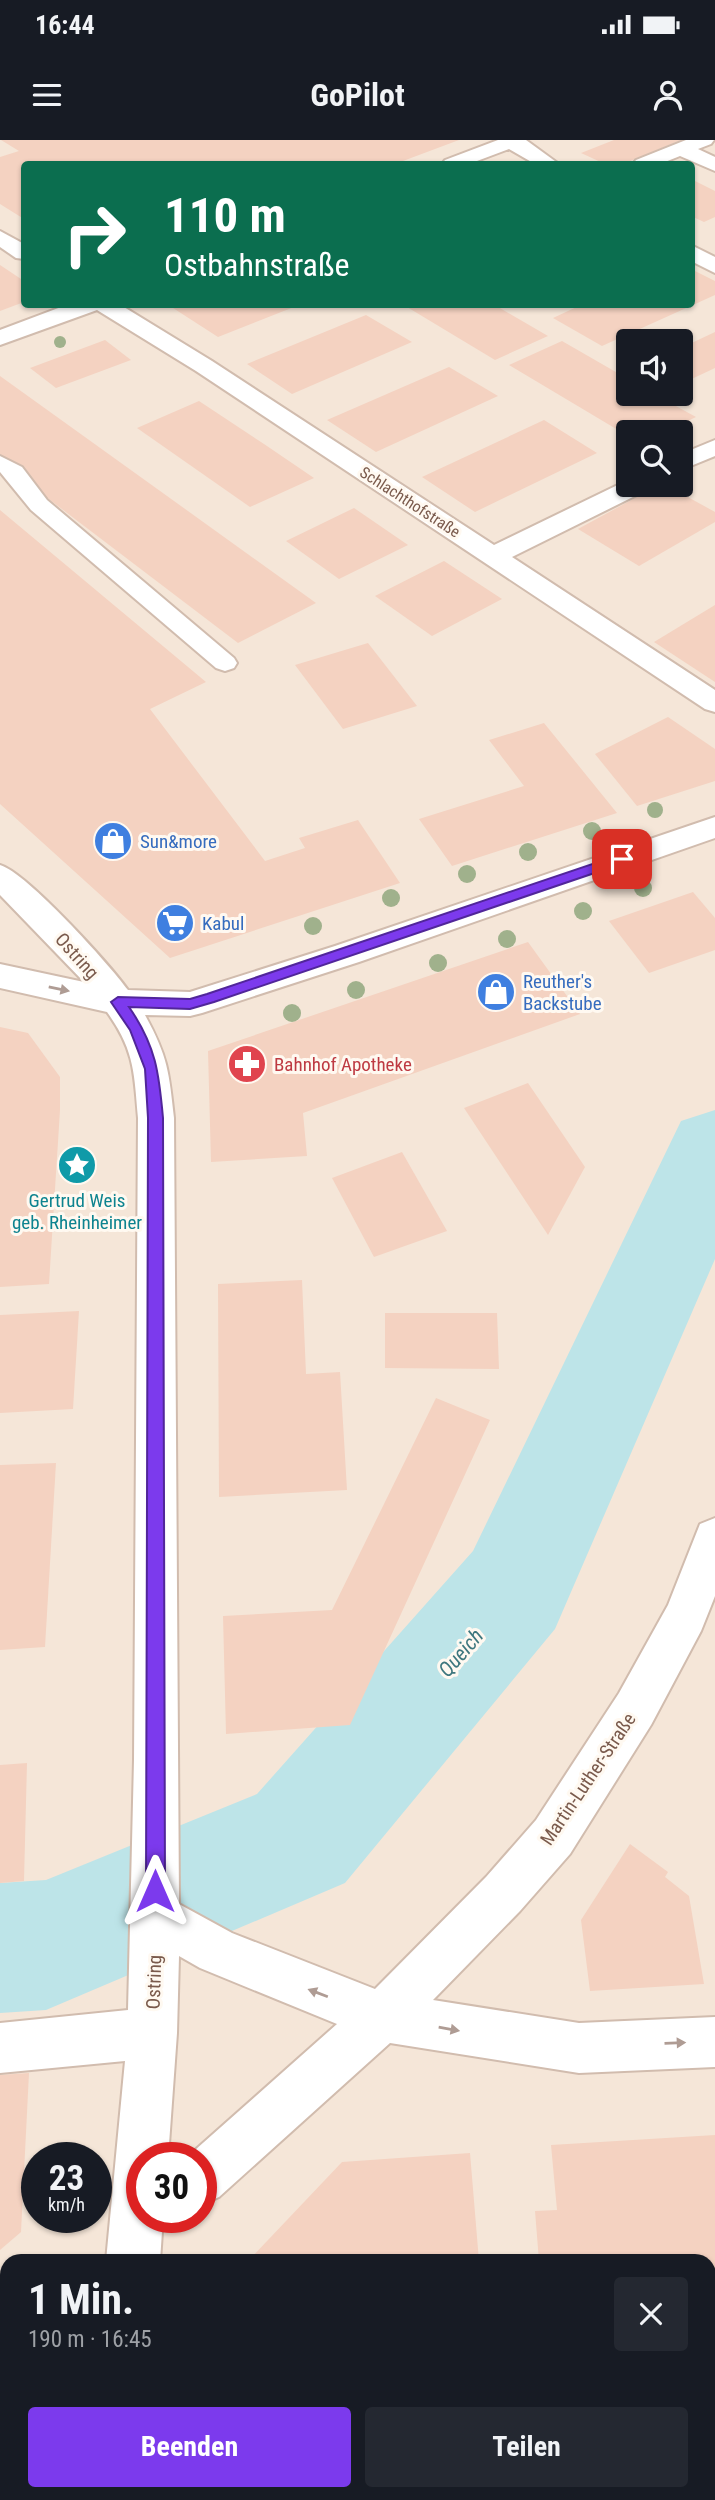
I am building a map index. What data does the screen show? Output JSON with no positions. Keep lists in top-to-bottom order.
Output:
{
  "streets": {
    "street": ["Schlachthofstraße", "Ostring", "Martin-Luther-Straße"]
  },
  "water": ["Queich"],
  "places": {
    "shop": ["Sun&more", "Reuther's Backstube"],
    "supermarket": ["Kabul"],
    "pharmacy": ["Bahnhof Apotheke"],
    "place": ["Gertrud Weis geb. Rheinheimer"]
  },
  "page": {
    "status": "16:44",
    "header": "GoPilot",
    "turn": ["110 m", "Ostbahnstraße"],
    "speed": "23 km/h",
    "limit": "30",
    "heading": ["1 Min.", "190 m · 16:45"],
    "buttons": ["Beenden", "Teilen"]
  }
}
